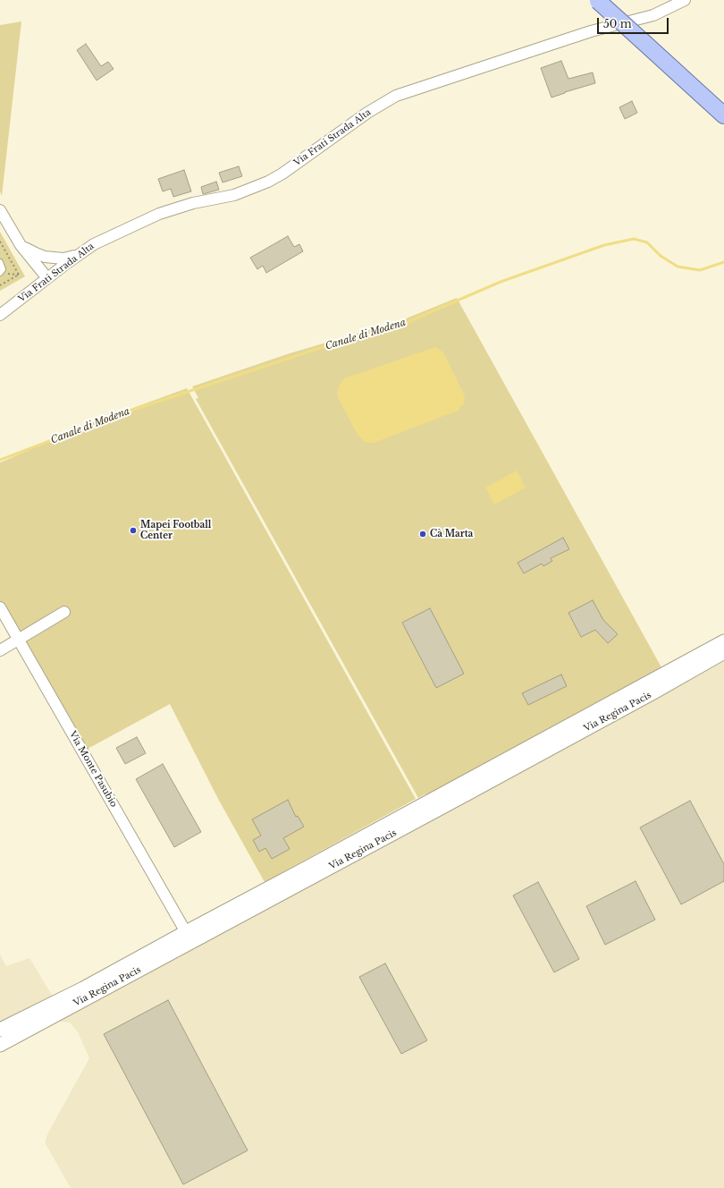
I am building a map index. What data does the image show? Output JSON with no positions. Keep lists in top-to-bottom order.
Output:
{
  "streets": {
    "street": ["Via Frati Strada Alta", "Via Regina Pacis", "Via Monte Pasubio"]
  },
  "crossings": [
    ["Via Regina Pacis", "Via Monte Pasubio"]
  ],
  "water": ["Canale di Modena"],
  "places": ["Mapei Football Center", "Cà Marta"],
  "scale_bar": "50 m"
}
